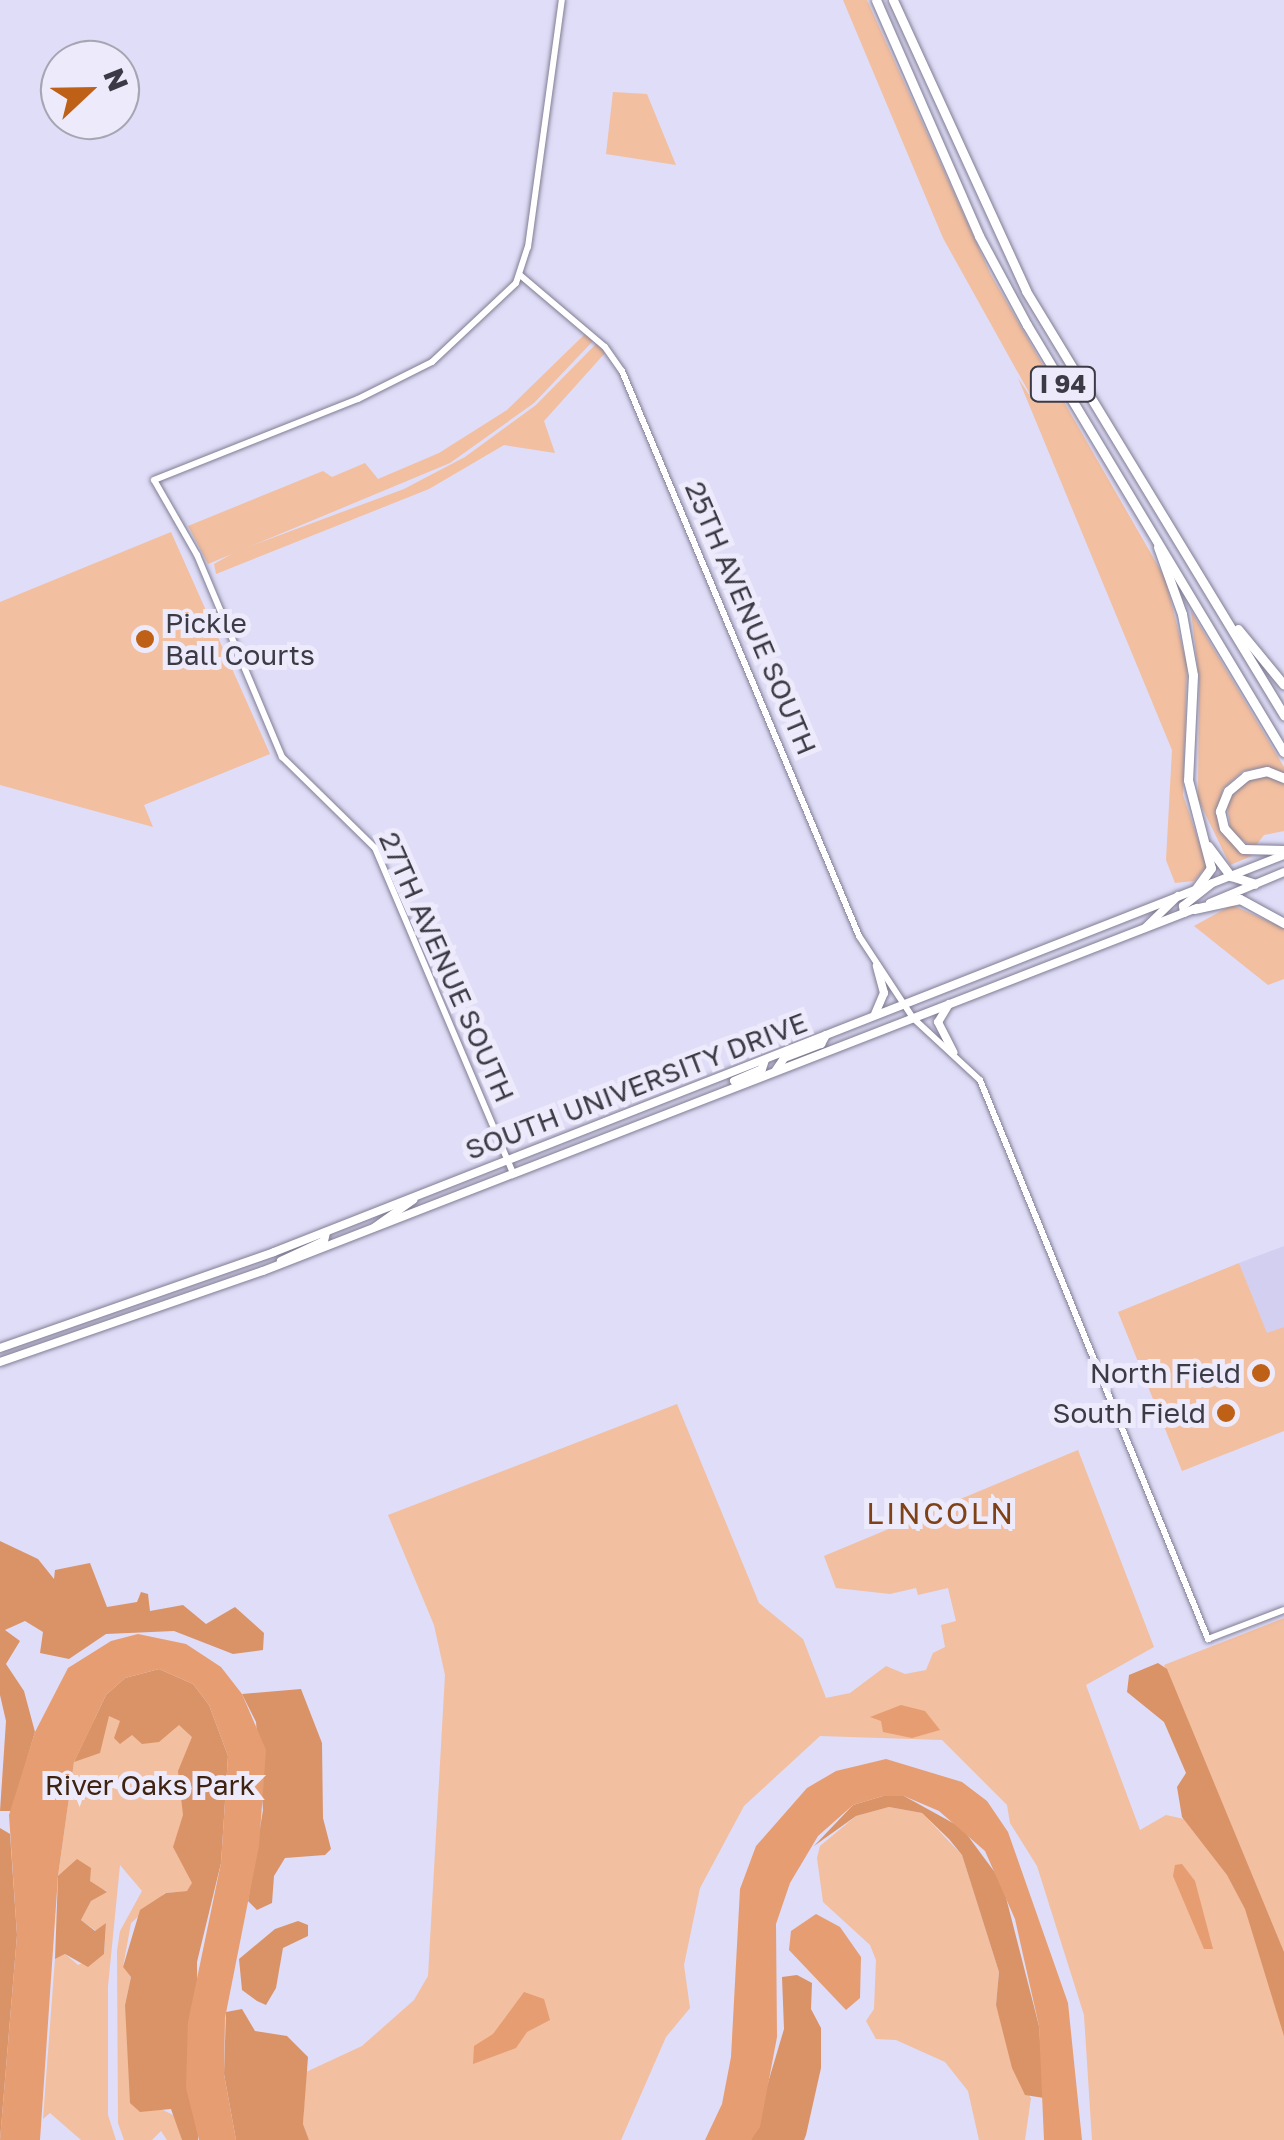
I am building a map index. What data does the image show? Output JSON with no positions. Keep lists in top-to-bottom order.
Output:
{
  "streets": {
    "highway": ["I 94"],
    "main road": ["SOUTH UNIVERSITY DRIVE"],
    "street": ["25TH AVENUE SOUTH", "27TH AVENUE SOUTH"]
  },
  "crossings": [
    ["25TH AVENUE SOUTH", "27TH AVENUE SOUTH"],
    ["25TH AVENUE SOUTH", "SOUTH UNIVERSITY DRIVE"],
    ["27TH AVENUE SOUTH", "SOUTH UNIVERSITY DRIVE"]
  ],
  "districts": ["LINCOLN"],
  "parks": ["River Oaks Park"],
  "places": ["Pickle Ball Courts", "North Field", "South Field"],
  "north": "right"
}
